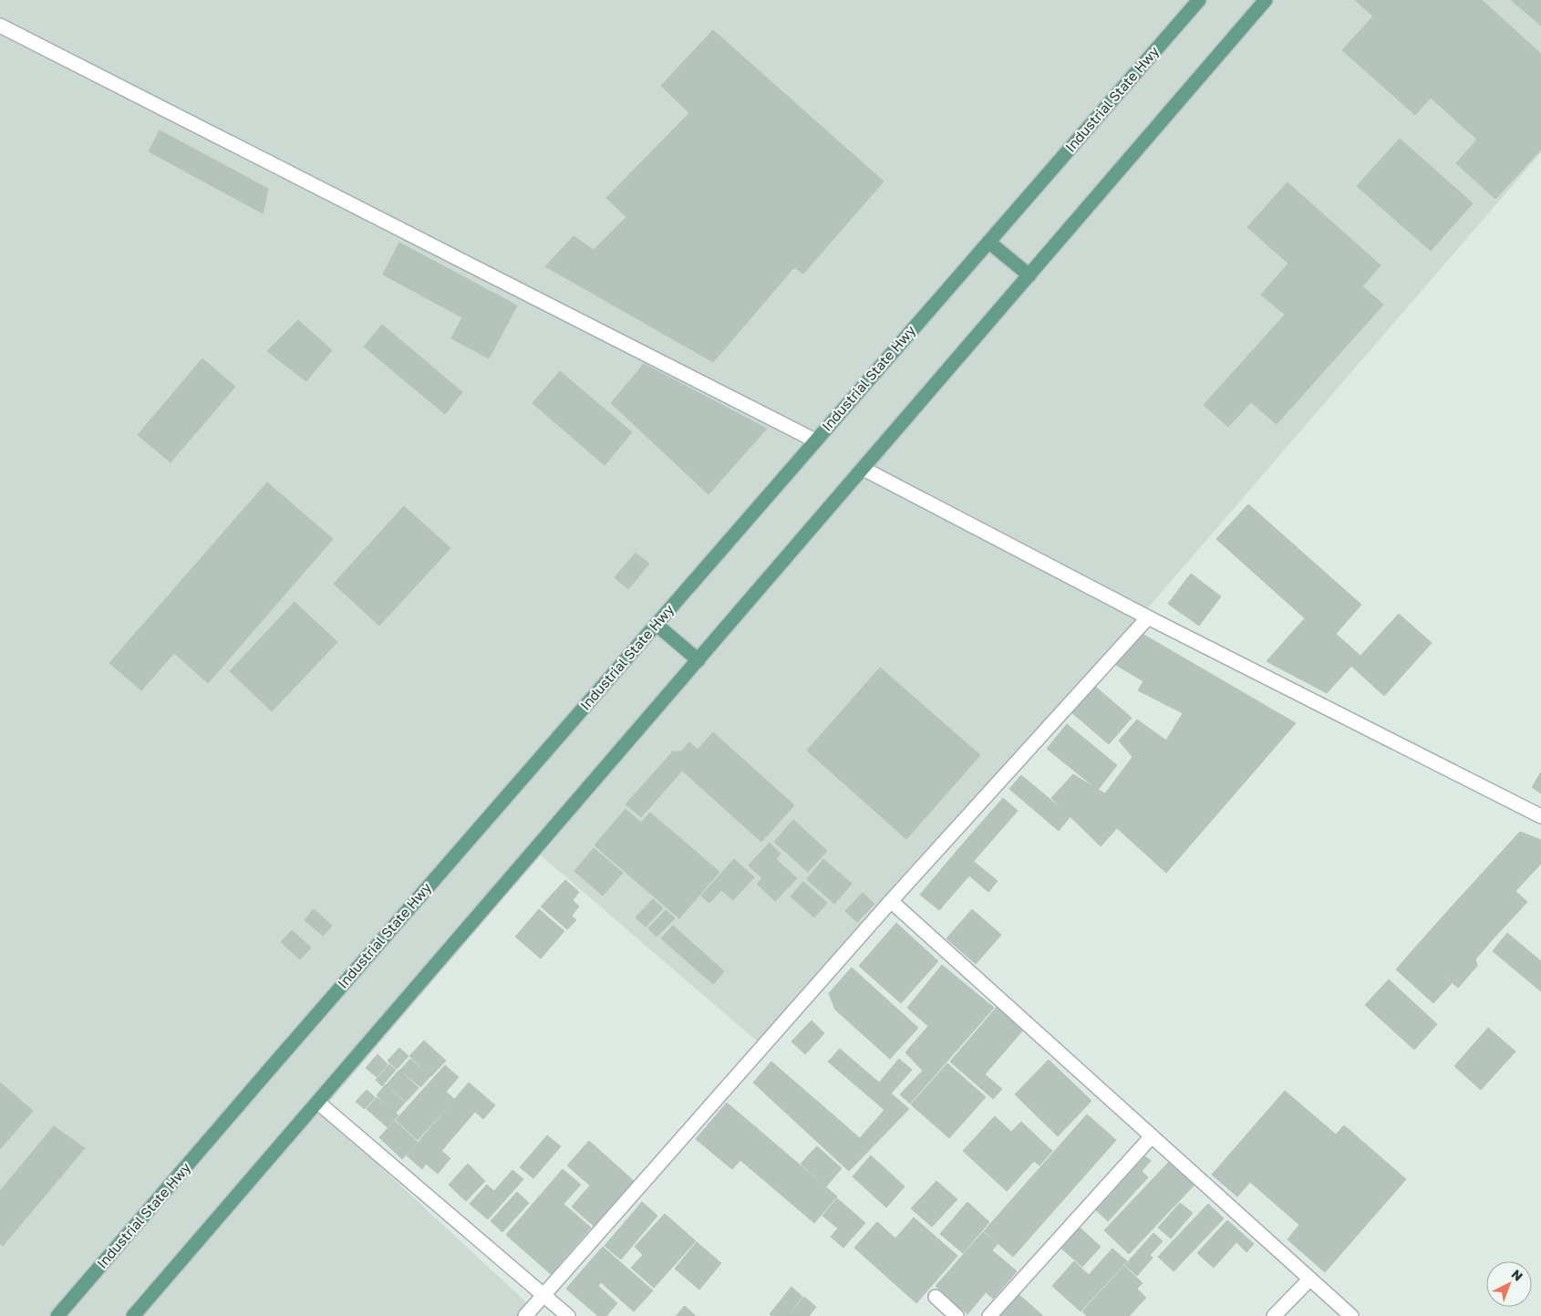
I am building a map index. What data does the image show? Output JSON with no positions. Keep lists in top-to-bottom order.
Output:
{
  "streets": {
    "main road": ["Industrial State Hwy"]
  },
  "north": "top right"
}
